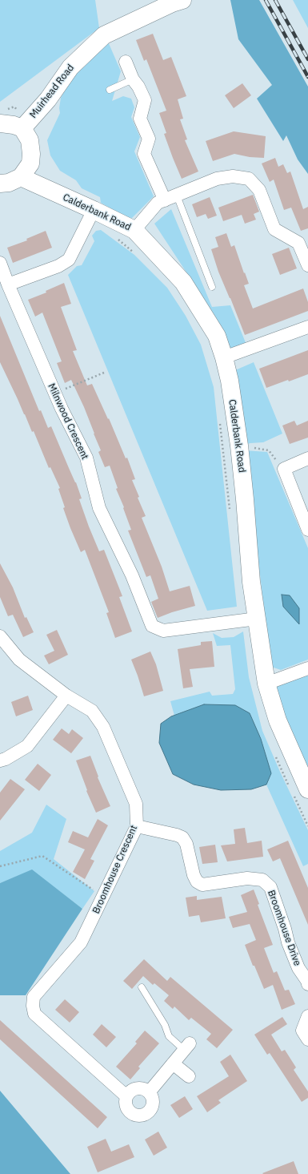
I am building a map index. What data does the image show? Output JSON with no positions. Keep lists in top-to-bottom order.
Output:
{
  "streets": {
    "street": [
      "Muirhead Road",
      "Calderbank Road",
      "Milnwood Crescent",
      "Broomhouse Crescent",
      "Broomhouse Drive"
    ]
  },
  "crossings": [
    ["Calderbank Road", "Milnwood Crescent"],
    ["Broomhouse Crescent", "Broomhouse Drive"]
  ]
}
